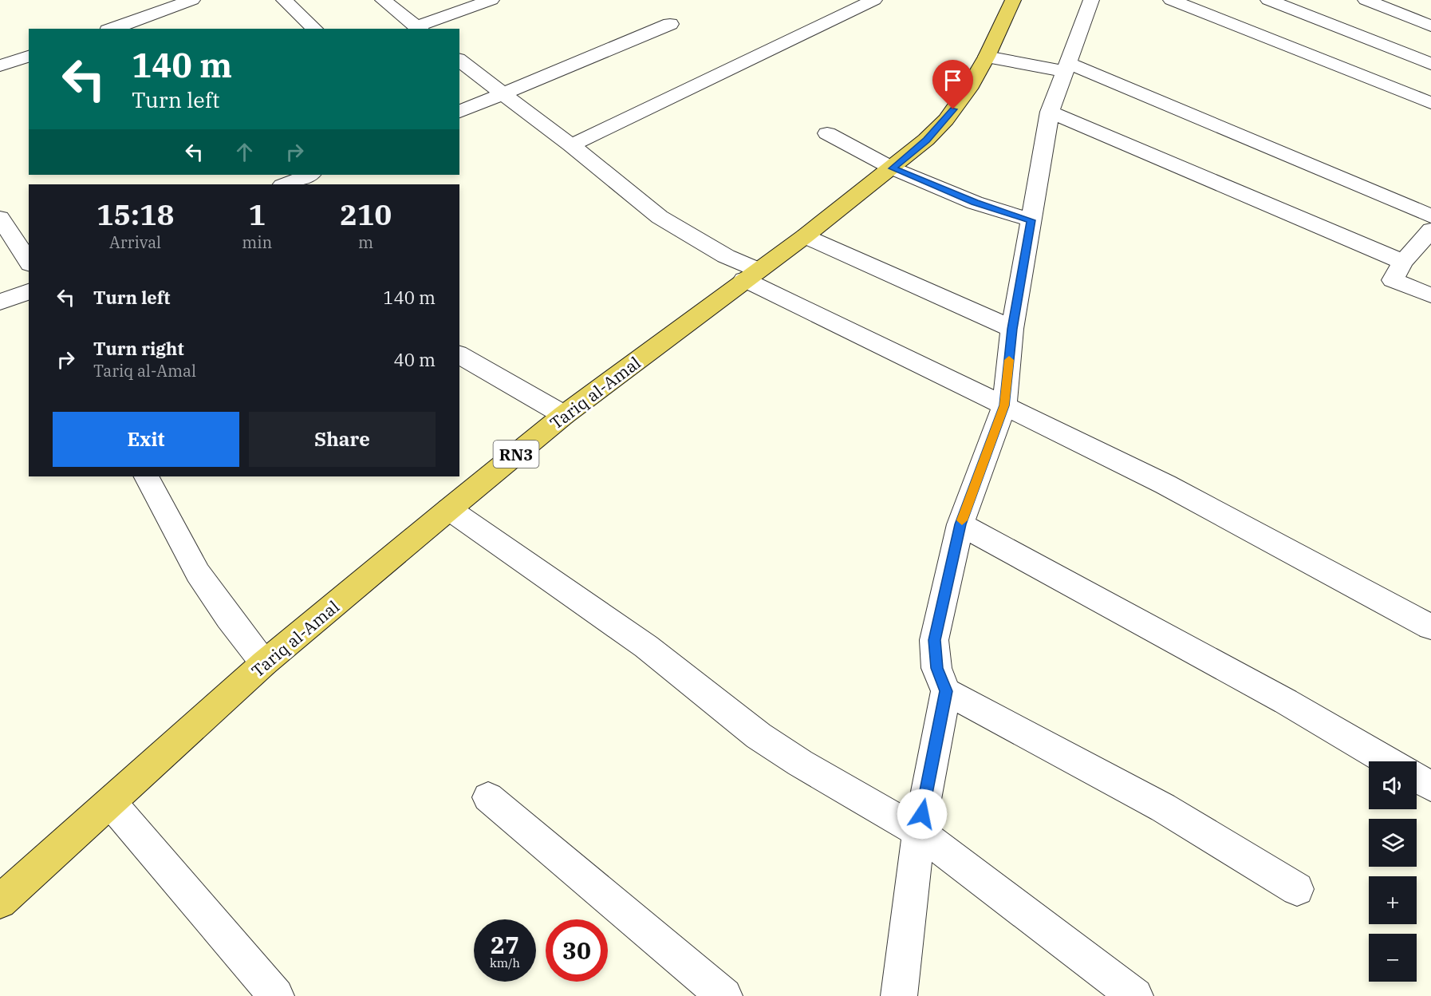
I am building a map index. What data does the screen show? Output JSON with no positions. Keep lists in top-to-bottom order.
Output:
{
  "streets": {
    "highway": ["Tariq al-Amal", "RN3"]
  },
  "page": {
    "turn": ["140 m", "Turn left"],
    "eta": [
      "15:18",
      "Arrival",
      "1",
      "min",
      "210",
      "m"
    ],
    "list": [
      {
        "name": "Turn left",
        "value": "140 m"
      },
      {
        "name": "Turn right",
        "note": "Tariq al-Amal",
        "value": "40 m"
      }
    ],
    "buttons": ["Exit", "Share"],
    "map_buttons": ["+", "−"],
    "speed": "27 km/h",
    "limit": "30"
  }
}
